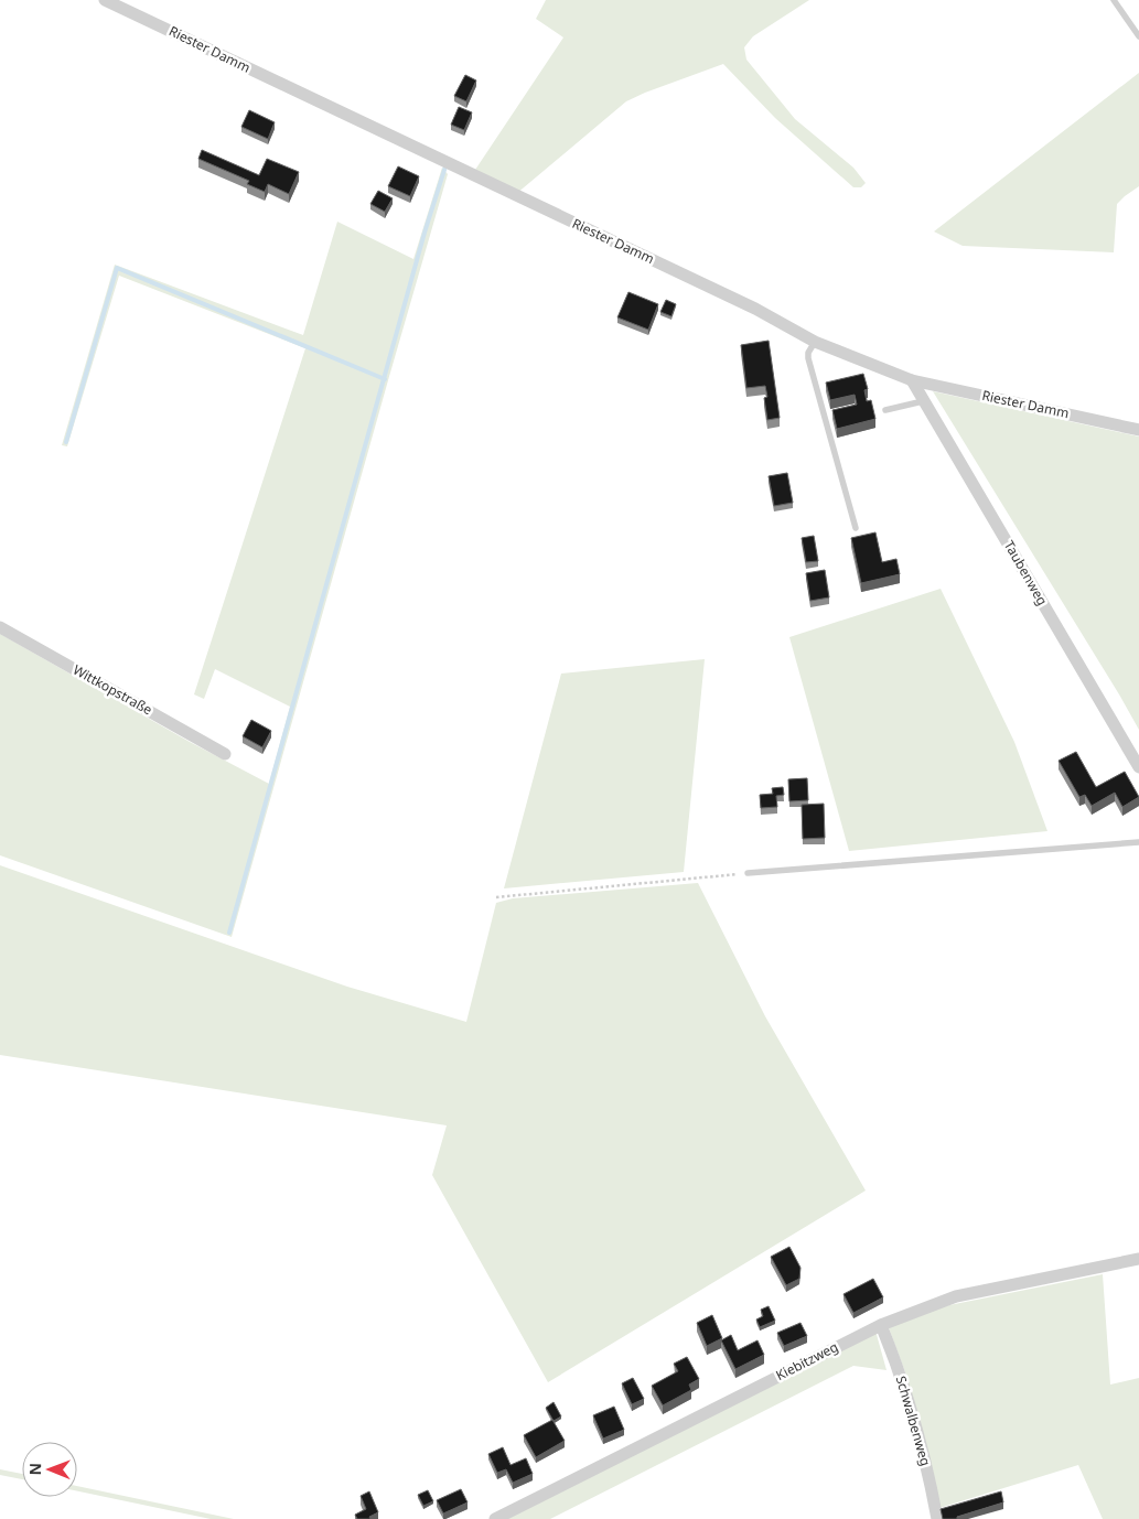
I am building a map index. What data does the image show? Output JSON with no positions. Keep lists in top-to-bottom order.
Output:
{
  "streets": {
    "street": [
      "Riester Damm",
      "Taubenweg",
      "Wittkopstraße",
      "Kiebitzweg",
      "Schwalbenweg"
    ]
  },
  "crossings": [
    ["Riester Damm", "Taubenweg"],
    ["Kiebitzweg", "Schwalbenweg"]
  ],
  "north": "left"
}
